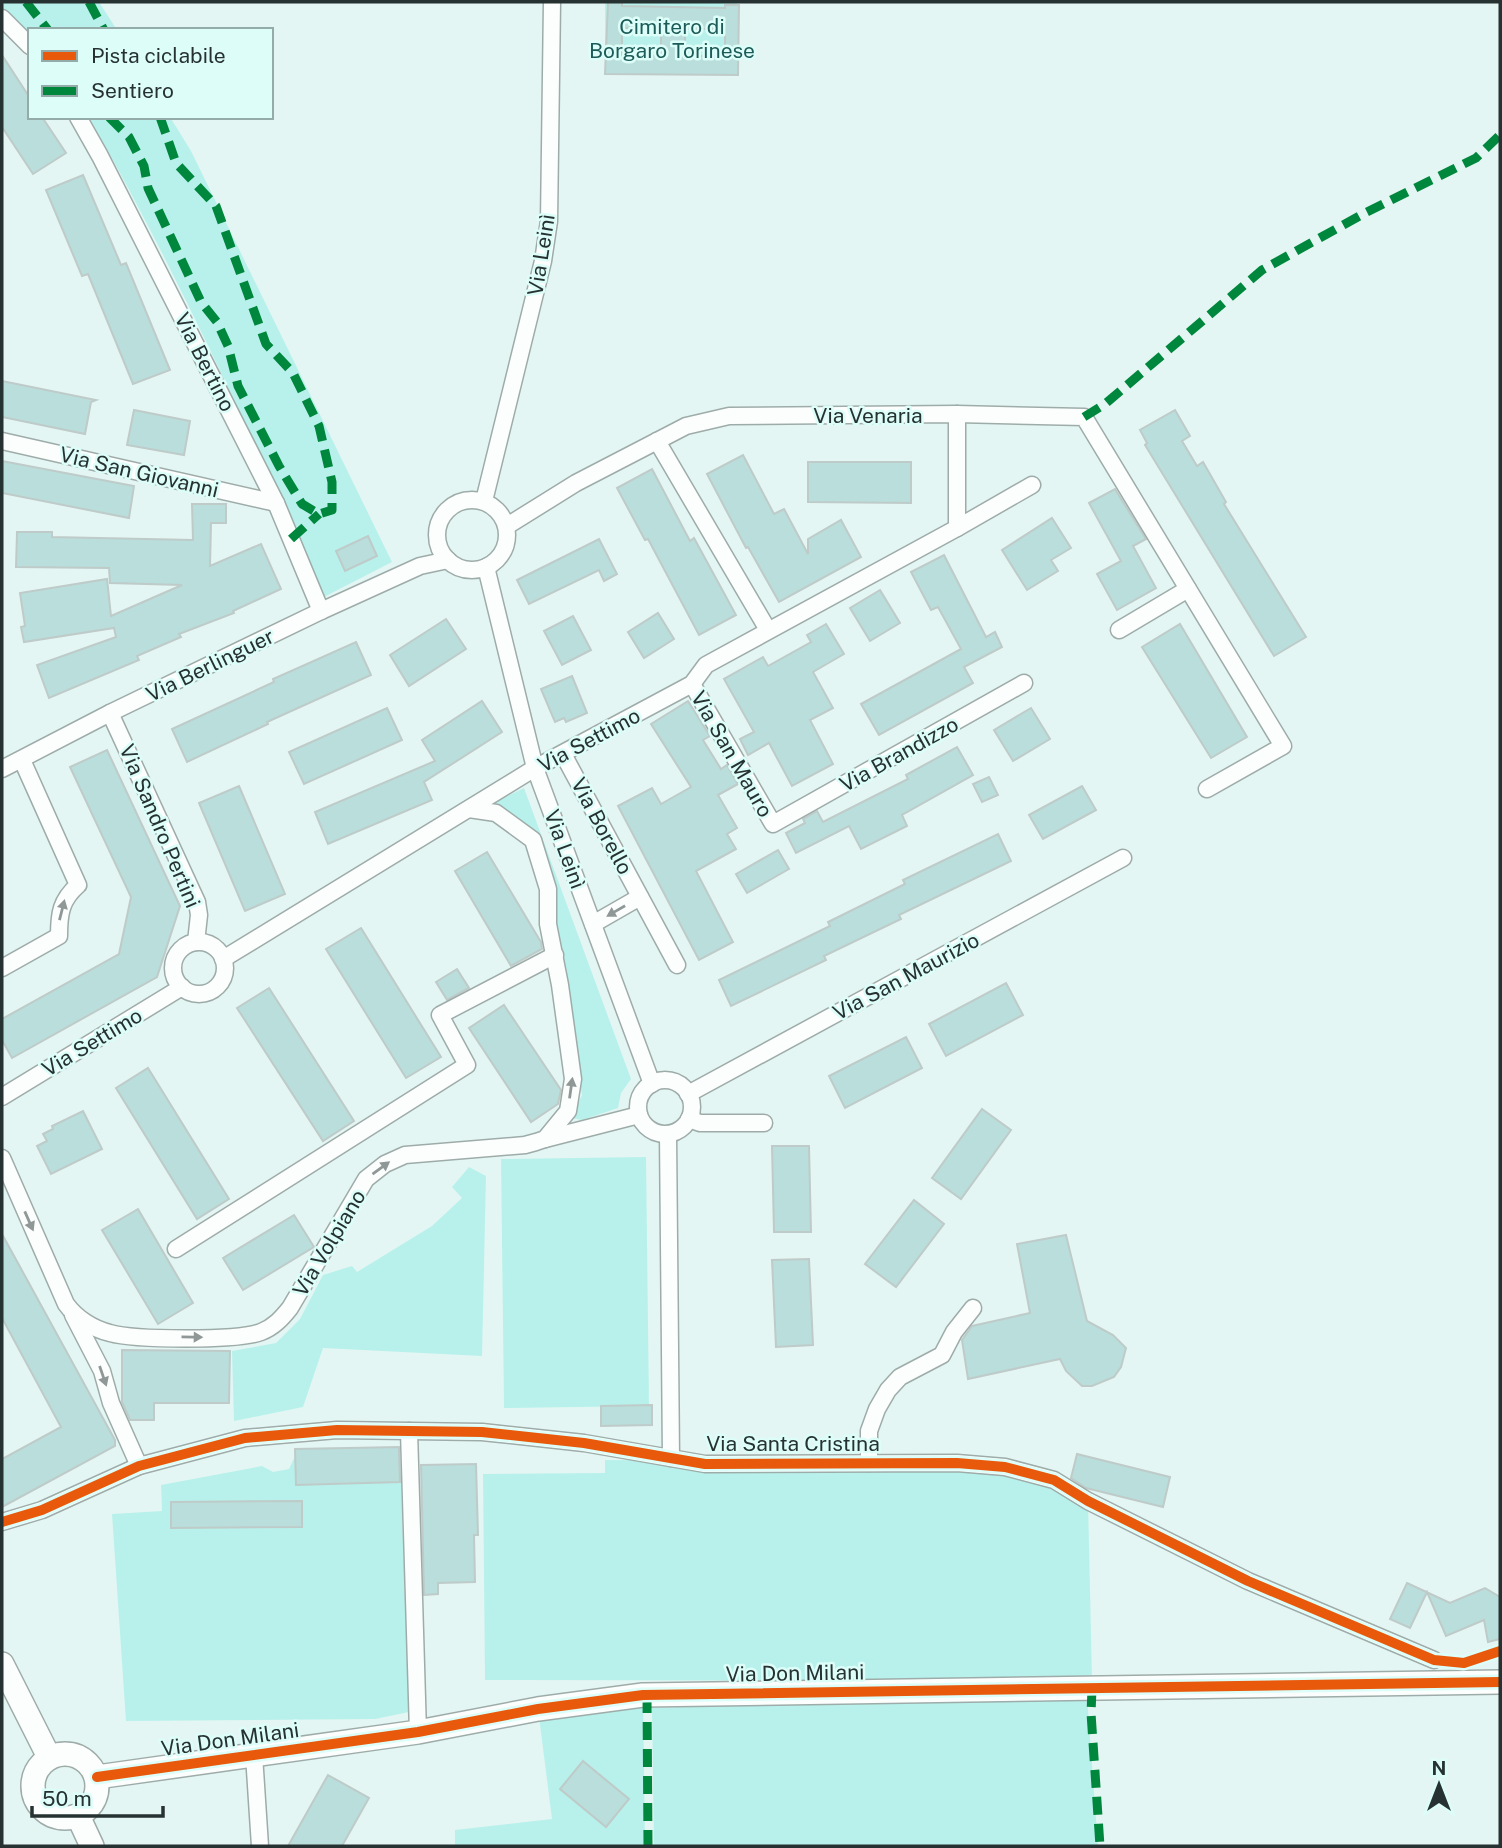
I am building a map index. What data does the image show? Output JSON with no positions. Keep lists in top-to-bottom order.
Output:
{
  "streets": {
    "street": [
      "Via Leinì",
      "Via Bertino",
      "Via Venaria",
      "Via San Giovanni",
      "Via Berlinguer",
      "Via Settimo",
      "Via San Mauro",
      "Via Brandizzo",
      "Via Sandro Pertini",
      "Via Borello",
      "Via San Maurizio",
      "Via Volpiano",
      "Via Santa Cristina",
      "Via Don Milani"
    ]
  },
  "crossings": [
    ["Via Leinì", "Via Venaria"],
    ["Via Leinì", "Via Settimo"],
    ["Via Leinì", "Via Borello"],
    ["Via Leinì", "Via San Maurizio"],
    ["Via Leinì", "Via Volpiano"],
    ["Via Bertino", "Via San Giovanni"],
    ["Via Bertino", "Via Berlinguer"],
    ["Via Berlinguer", "Via Sandro Pertini"],
    ["Via Settimo", "Via San Mauro"],
    ["Via Settimo", "Via Sandro Pertini"],
    ["Via Settimo", "Via Borello"],
    ["Via San Mauro", "Via Brandizzo"],
    ["Via San Maurizio", "Via Volpiano"]
  ],
  "one_way": ["Via Volpiano"],
  "parks": ["Cimitero di Borgaro Torinese"],
  "legend": ["Pista ciclabile", "Sentiero"],
  "scale_bar": "50 m",
  "north": "top"
}
